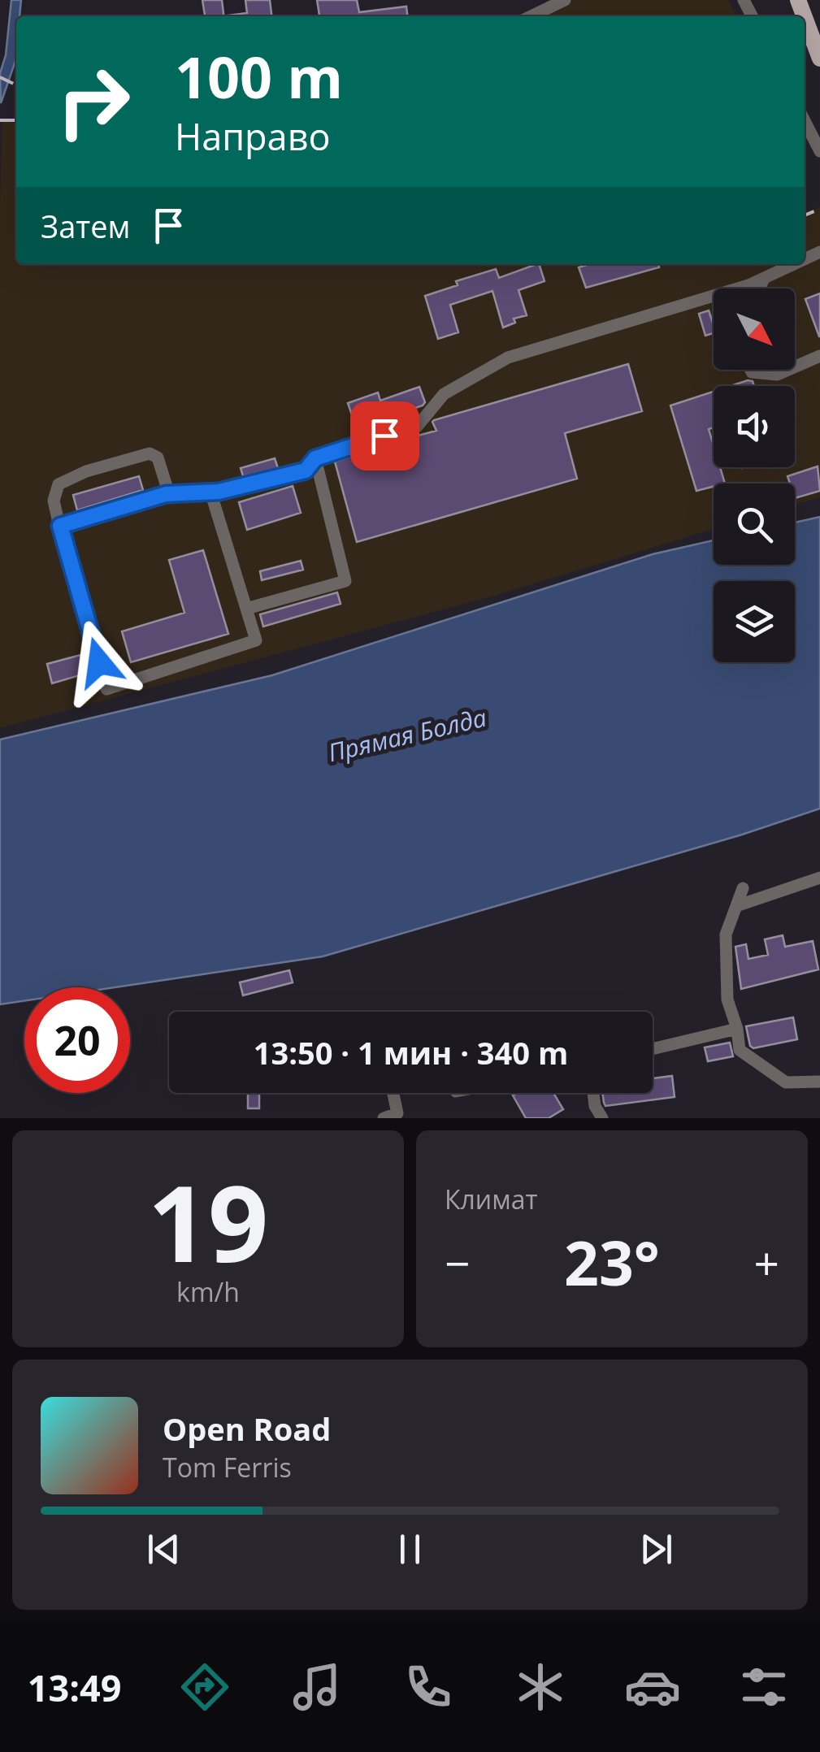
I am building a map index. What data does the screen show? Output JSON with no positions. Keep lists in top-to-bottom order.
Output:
{
  "water": ["Прямая Болда"],
  "north": "bottom right",
  "page": {
    "turn": ["100 m", "Направо"],
    "then": "Затем",
    "limit": "20",
    "trip": "13:50 · 1 мин · 340 m",
    "tile": [
      ["19", "km/h"],
      "Климат"
    ],
    "heat": ["−", "23°", "+"],
    "song": ["Open Road", "Tom Ferris"],
    "tabs": "13:49"
  }
}
